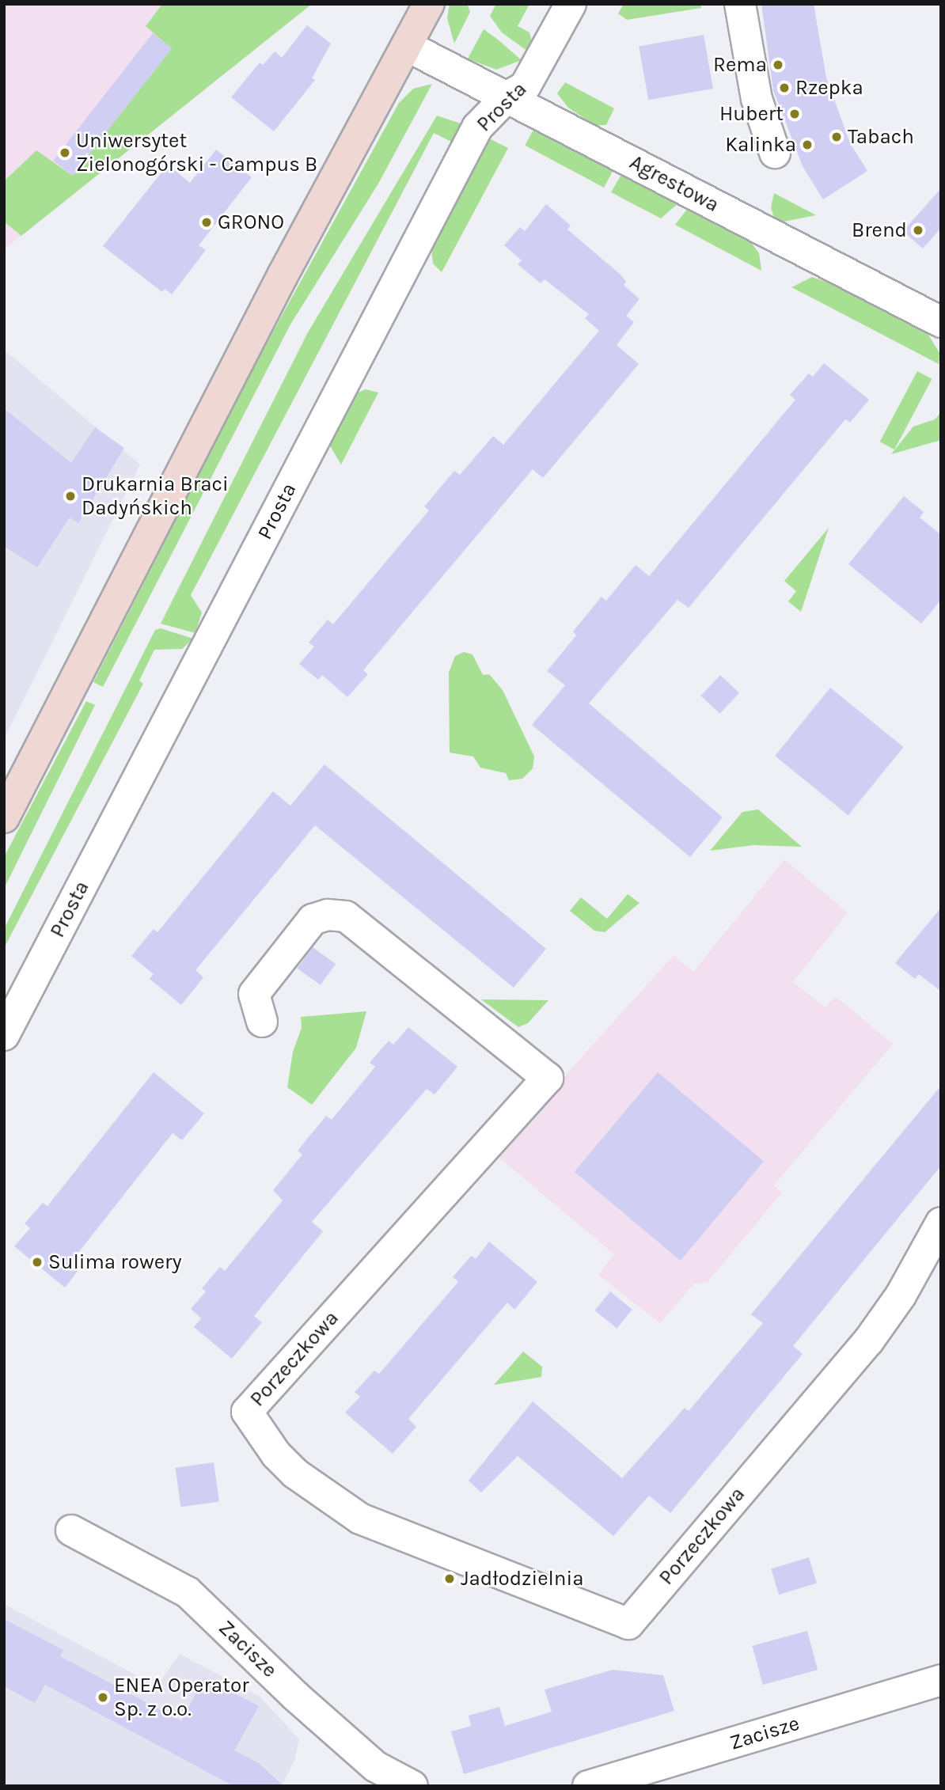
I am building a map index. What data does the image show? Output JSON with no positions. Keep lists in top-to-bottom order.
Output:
{
  "streets": {
    "street": [
      "Prosta",
      "Agrestowa",
      "Porzeczkowa",
      "Zacisze"
    ]
  },
  "crossings": [
    ["Prosta", "Agrestowa"]
  ],
  "places": [
    "Rema",
    "Rzepka",
    "Hubert",
    "Tabach",
    "Kalinka",
    "Uniwersytet Zielonogórski - Campus B",
    "GRONO",
    "Brend",
    "Drukarnia Braci Dadyńskich",
    "Sulima rowery",
    "Jadłodzielnia",
    "ENEA Operator Sp. z o.o."
  ]
}
